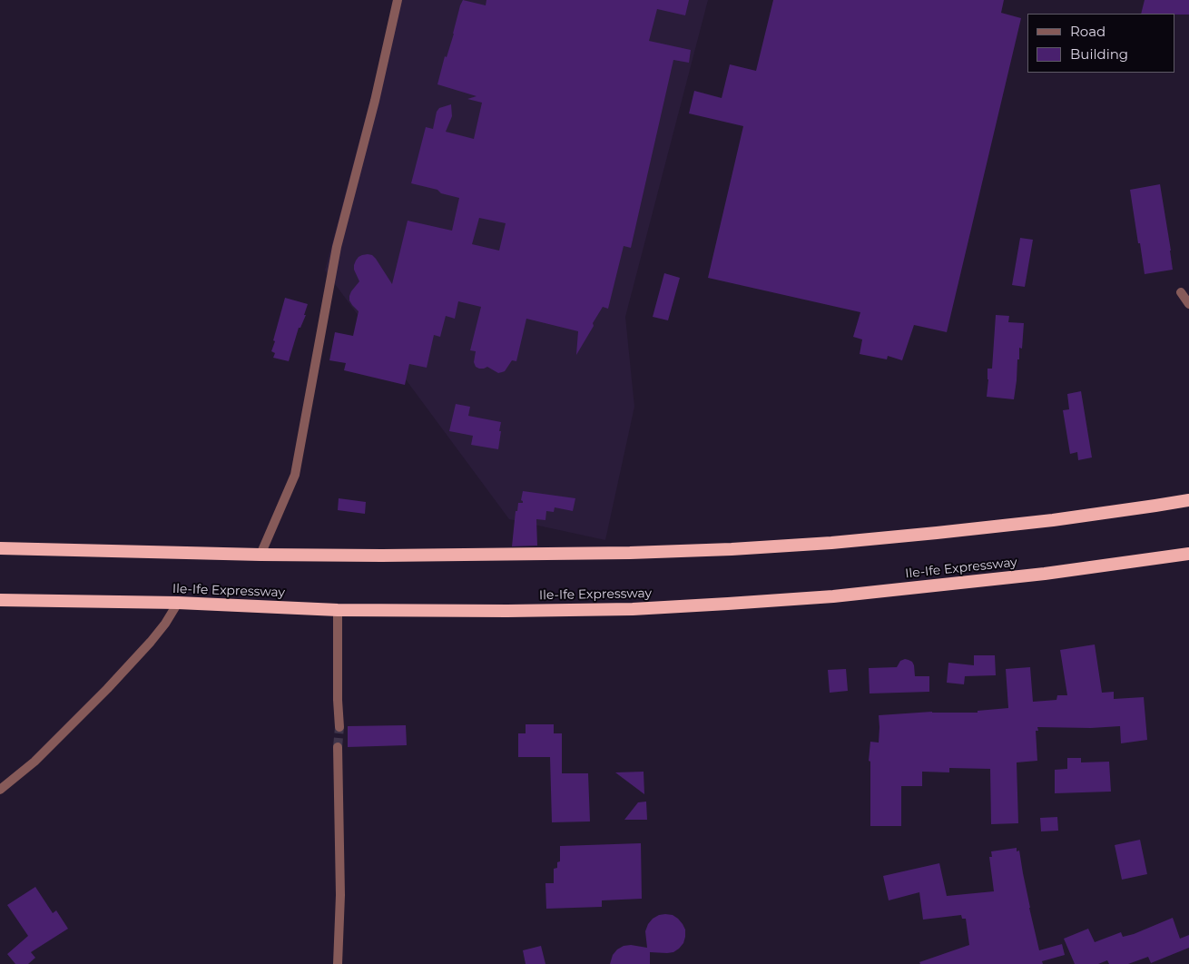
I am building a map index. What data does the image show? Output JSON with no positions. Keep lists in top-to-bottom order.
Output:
{
  "streets": {
    "highway": ["Ile-Ife Expressway"]
  },
  "legend": ["Road", "Building"]
}
